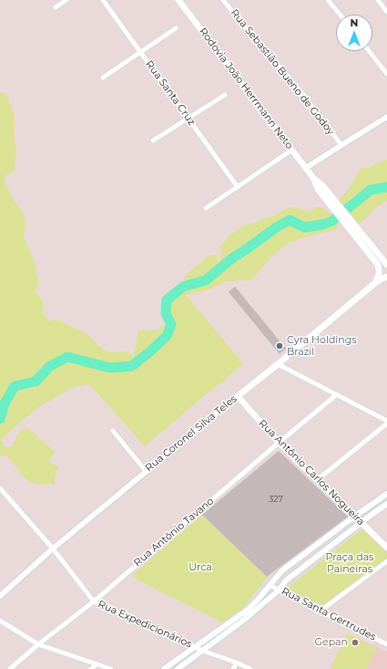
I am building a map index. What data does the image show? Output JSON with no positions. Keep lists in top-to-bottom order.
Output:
{
  "streets": {
    "main road": ["Rodovia João Herrmann Neto", "Rua Coronel Silva Teles", "Rua Antônio Carlos Nogueira"],
    "street": [
      "Rua Sebastião Bueno de Godoy",
      "Rua Santa Cruz",
      "Rua Antônio Tavano",
      "Rua Santa Gertrudes",
      "Rua Expedicionários"
    ]
  },
  "crossings": [
    ["Rodovia João Herrmann Neto", "Rua Coronel Silva Teles"],
    ["Rua Coronel Silva Teles", "Rua Antônio Carlos Nogueira"],
    ["Rua Coronel Silva Teles", "Rua Expedicionários"],
    ["Rua Antônio Carlos Nogueira", "Rua Antônio Tavano"],
    ["Rua Antônio Tavano", "Rua Expedicionários"]
  ],
  "parks": ["Praça das Paineiras", "Urca"],
  "places": ["Cyra Holdings Brazil", "Gepan"],
  "house_numbers": ["327"],
  "north": "top"
}
